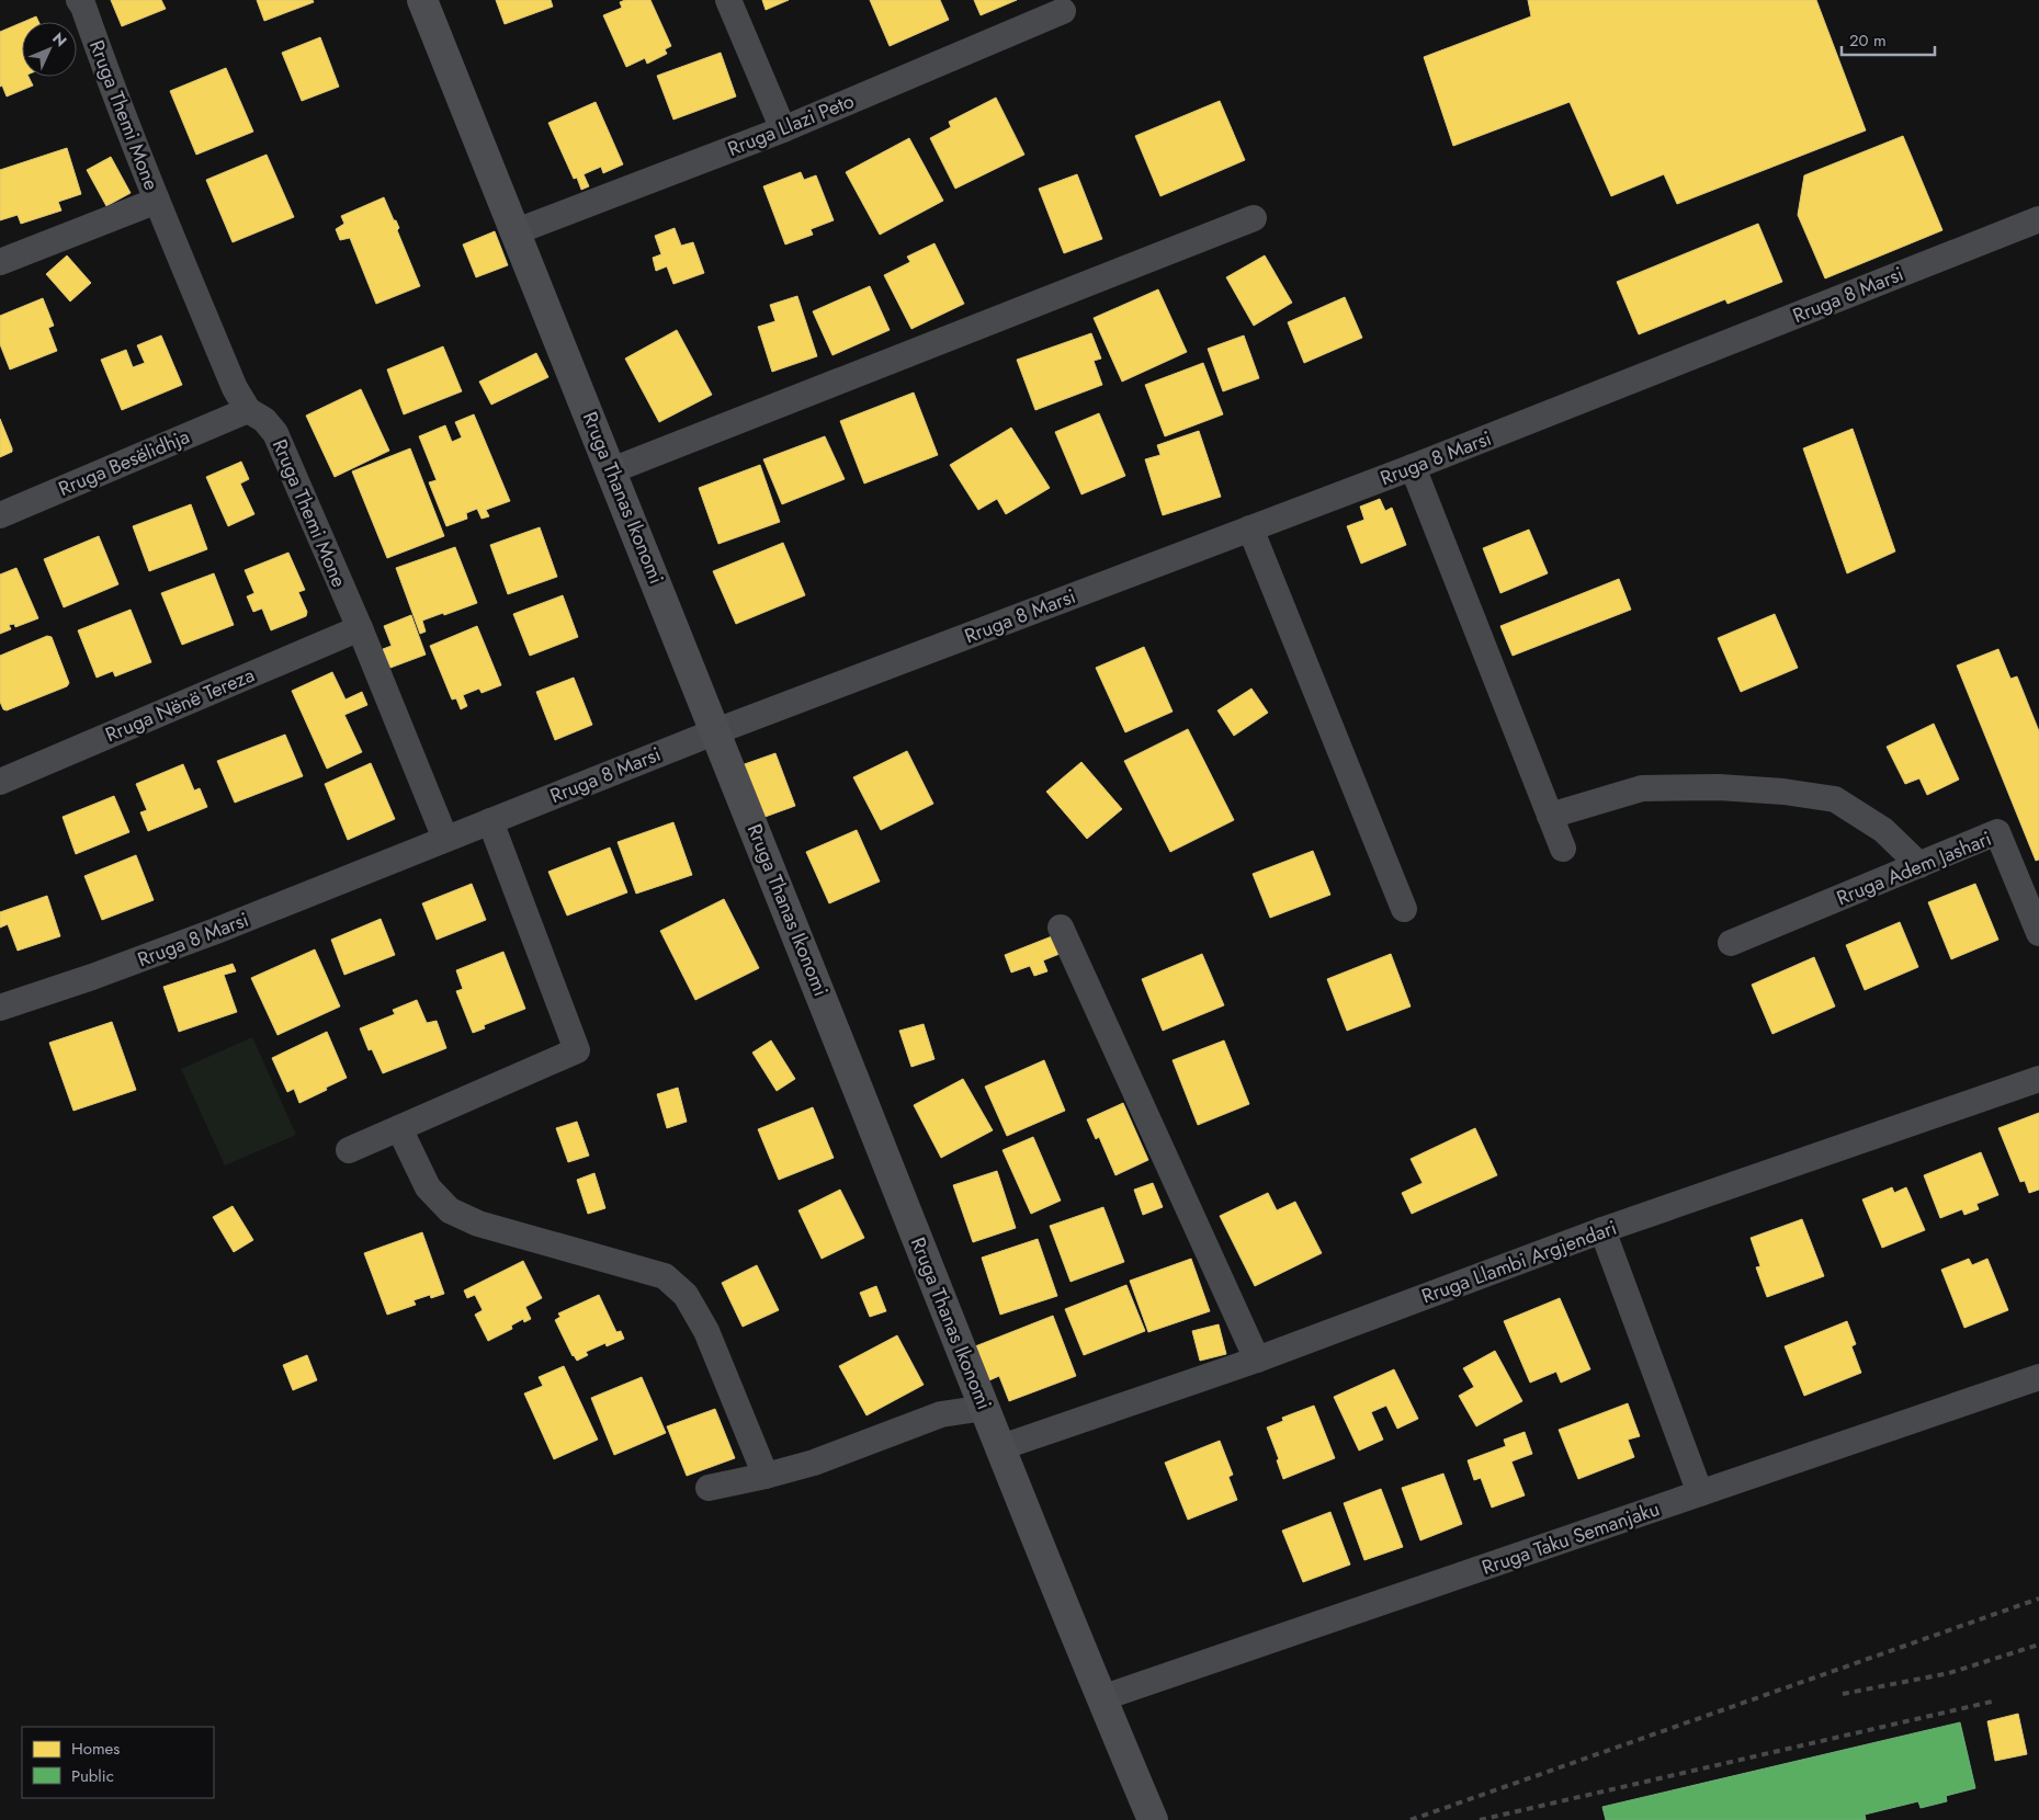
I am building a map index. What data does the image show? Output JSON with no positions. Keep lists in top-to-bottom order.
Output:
{
  "streets": {
    "street": [
      "Rruga Themi Mone",
      "Rruga Llazi Peto",
      "Rruga 8 Marsi",
      "Rruga Besëlidhja",
      "Rruga Thanas Ikonomi",
      "Rruga Nënë Tereza",
      "Rruga Adem Jashari",
      "Rruga Llambi Argjendari",
      "Rruga Taku Semanjaku"
    ]
  },
  "crossings": [
    ["Rruga Themi Mone", "Rruga 8 Marsi"],
    ["Rruga Themi Mone", "Rruga Besëlidhja"],
    ["Rruga Themi Mone", "Rruga Nënë Tereza"],
    ["Rruga Llazi Peto", "Rruga Thanas Ikonomi"],
    ["Rruga 8 Marsi", "Rruga Thanas Ikonomi"],
    ["Rruga Thanas Ikonomi", "Rruga Llambi Argjendari"],
    ["Rruga Thanas Ikonomi", "Rruga Taku Semanjaku"]
  ],
  "legend": ["Homes", "Public"],
  "scale_bar": "20 m",
  "north": "top right"
}
